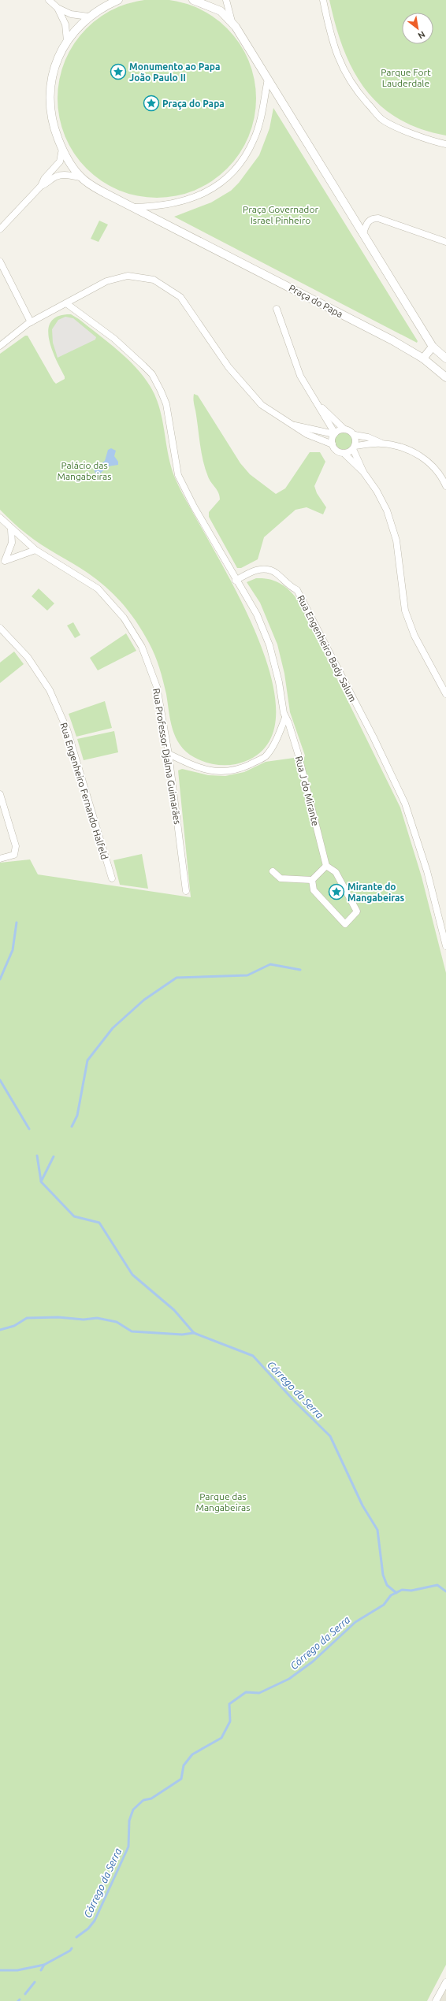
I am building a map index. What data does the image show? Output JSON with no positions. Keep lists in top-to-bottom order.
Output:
{
  "streets": {
    "street": [
      "Praça do Papa",
      "Rua Engenheiro Bady Salum",
      "Rua Professor Djalma Guimarães",
      "Rua Engenheiro Fernando Halfeld",
      "Rua J do Mirante"
    ]
  },
  "crossings": [
    ["Rua Engenheiro Bady Salum", "Rua J do Mirante"]
  ],
  "water": ["Córrego da Serra"],
  "parks": [
    "Parque Fort Lauderdale",
    "Praça Governador Israel Pinheiro",
    "Palácio das Mangabeiras",
    "Parque das Mangabeiras"
  ],
  "places": {
    "place": ["Monumento ao Papa João Paulo II", "Praça do Papa", "Mirante do Mangabeiras"]
  },
  "north": "bottom right"
}
